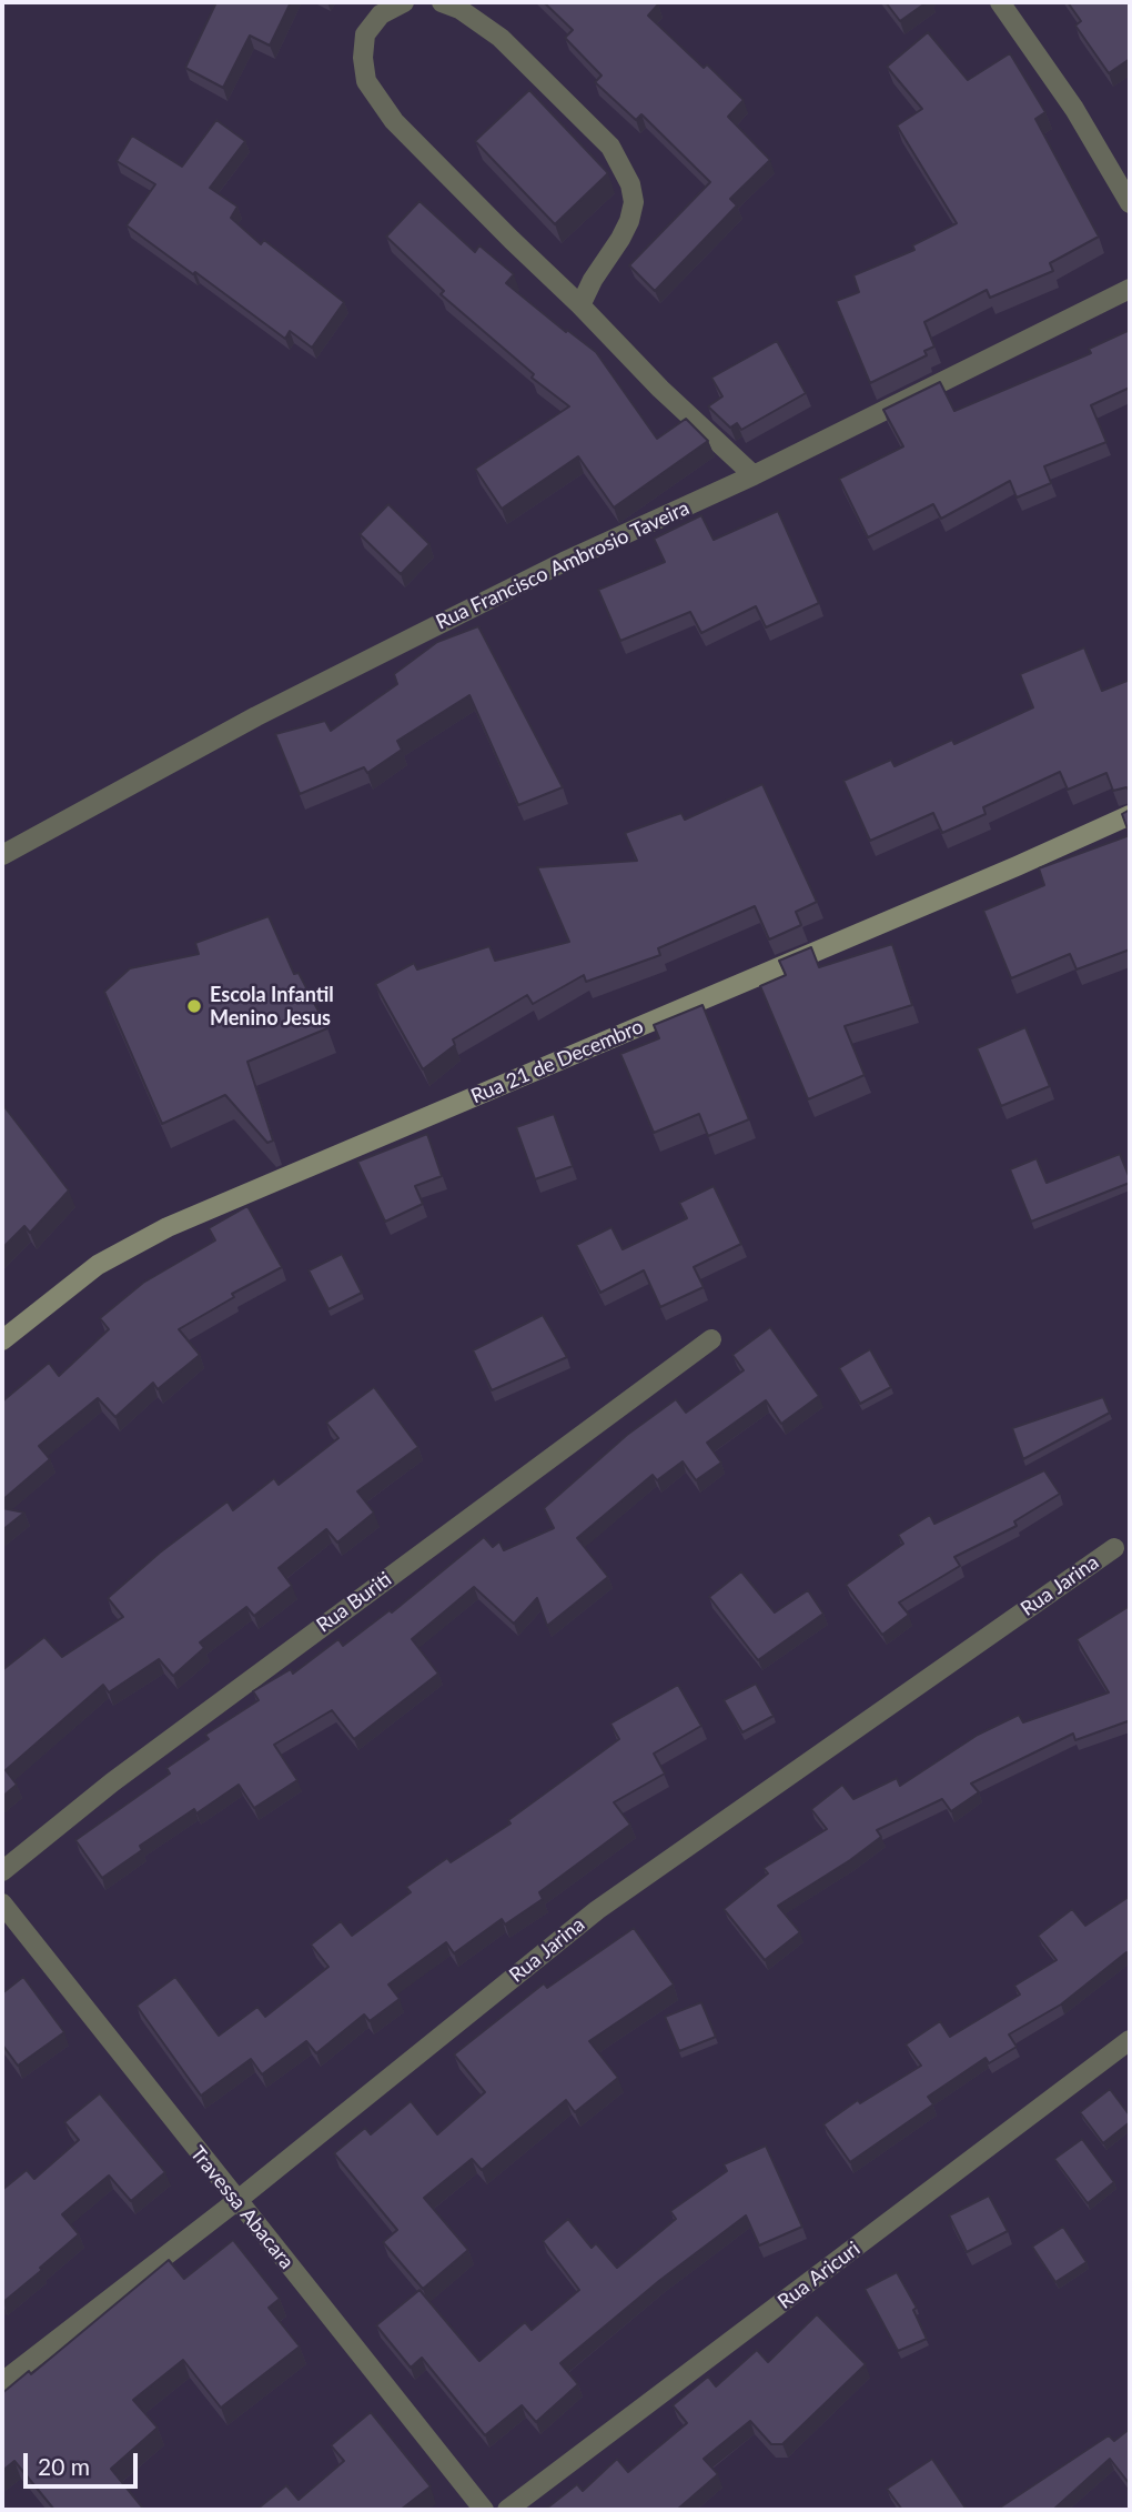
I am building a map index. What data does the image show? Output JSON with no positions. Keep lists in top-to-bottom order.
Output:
{
  "streets": {
    "street": [
      "Rua Francisco Ambrosio Taveira",
      "Rua 21 de Decembro",
      "Rua Jarina",
      "Rua Buriti",
      "Travessa Abacara",
      "Rua Aricuri"
    ]
  },
  "crossings": [
    ["Rua Jarina", "Travessa Abacara"]
  ],
  "places": ["Escola Infantil Menino Jesus"],
  "scale_bar": "20 m"
}
